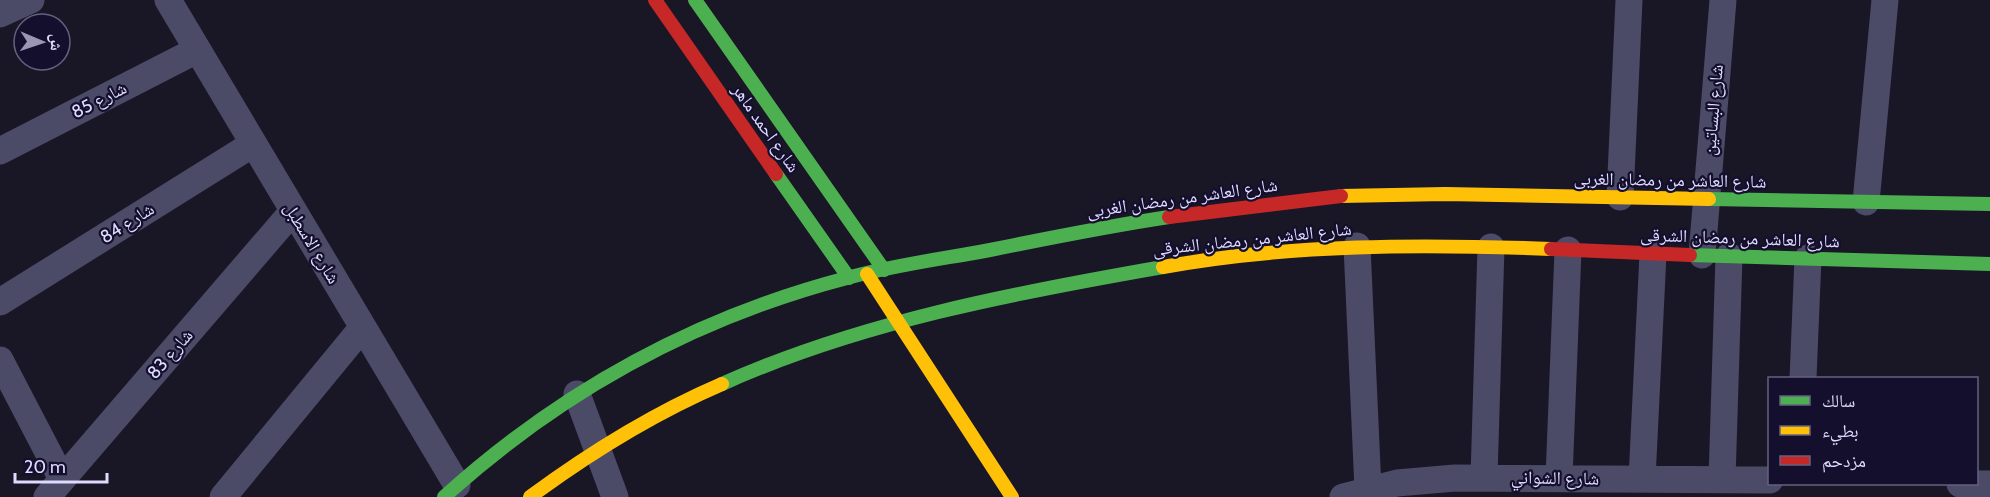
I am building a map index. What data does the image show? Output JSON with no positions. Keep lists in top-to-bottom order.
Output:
{
  "streets": {
    "street": [
      "شارع 85",
      "شارع البساتين",
      "شارع احمد ماهر",
      "شارع العاشر من رمضان الغربى",
      "شارع 84",
      "شارع العاشر من رمضان الشرقى",
      "شارع الاسطبل",
      "شارع 83",
      "شارع الشواني"
    ]
  },
  "crossings": [
    ["شارع 85", "شارع الاسطبل"],
    ["شارع البساتين", "شارع العاشر من رمضان الغربى"],
    ["شارع البساتين", "شارع العاشر من رمضان الشرقى"],
    ["شارع احمد ماهر", "شارع العاشر من رمضان الغربى"],
    ["شارع العاشر من رمضان الغربى", "شارع الاسطبل"],
    ["شارع 84", "شارع الاسطبل"],
    ["شارع الاسطبل", "شارع 83"]
  ],
  "legend": ["سالك", "بطيء", "مزدحم"],
  "scale_bar": "20 m",
  "north": "right"
}
